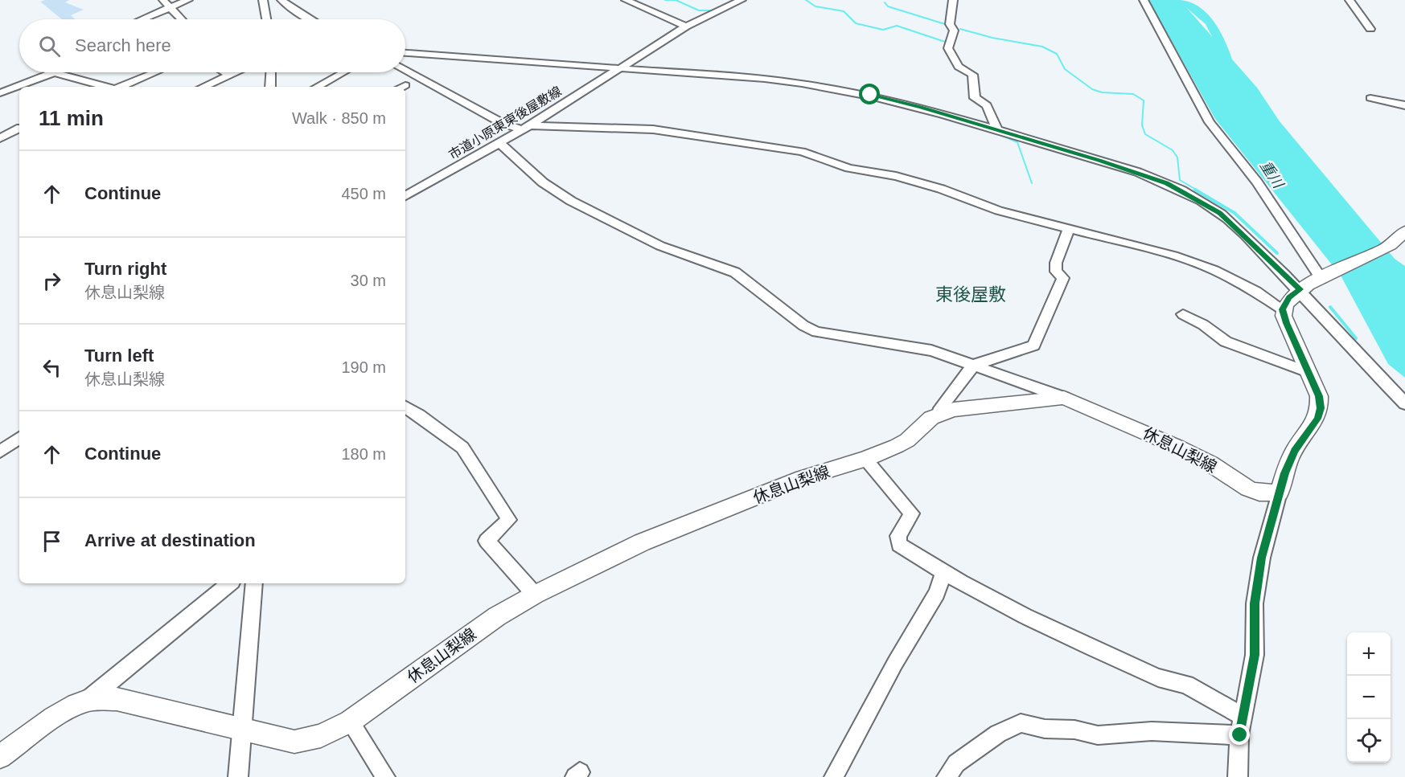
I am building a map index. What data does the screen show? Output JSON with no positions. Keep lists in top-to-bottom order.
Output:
{
  "streets": {
    "main road": ["休息山梨線"],
    "street": ["市道小原東東後屋敷線"]
  },
  "districts": ["東後屋敷"],
  "water": ["重川"],
  "page": {
    "search": "Search here",
    "heading": ["11 min", "Walk · 850 m"],
    "list": [
      ["Continue", "450 m"],
      ["Turn right", "休息山梨線", "30 m"],
      ["Turn left", "休息山梨線", "190 m"],
      ["Continue", "180 m"],
      "Arrive at destination"
    ],
    "map_buttons": ["+", "−"]
  }
}
